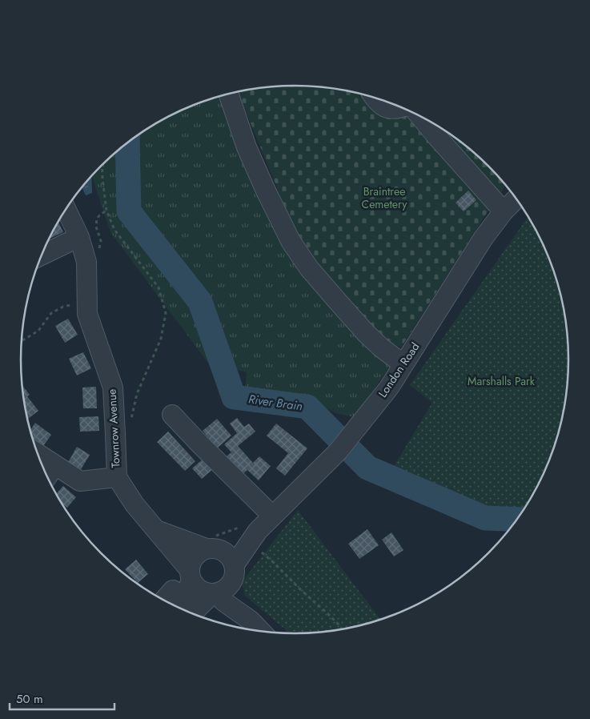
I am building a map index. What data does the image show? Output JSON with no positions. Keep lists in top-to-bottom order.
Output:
{
  "streets": {
    "street": ["London Road", "Townrow Avenue"]
  },
  "crossings": [
    ["London Road", "Townrow Avenue"]
  ],
  "water": ["River Brain"],
  "parks": ["Braintree Cemetery", "Marshalls Park"],
  "scale_bar": "50 m"
}
